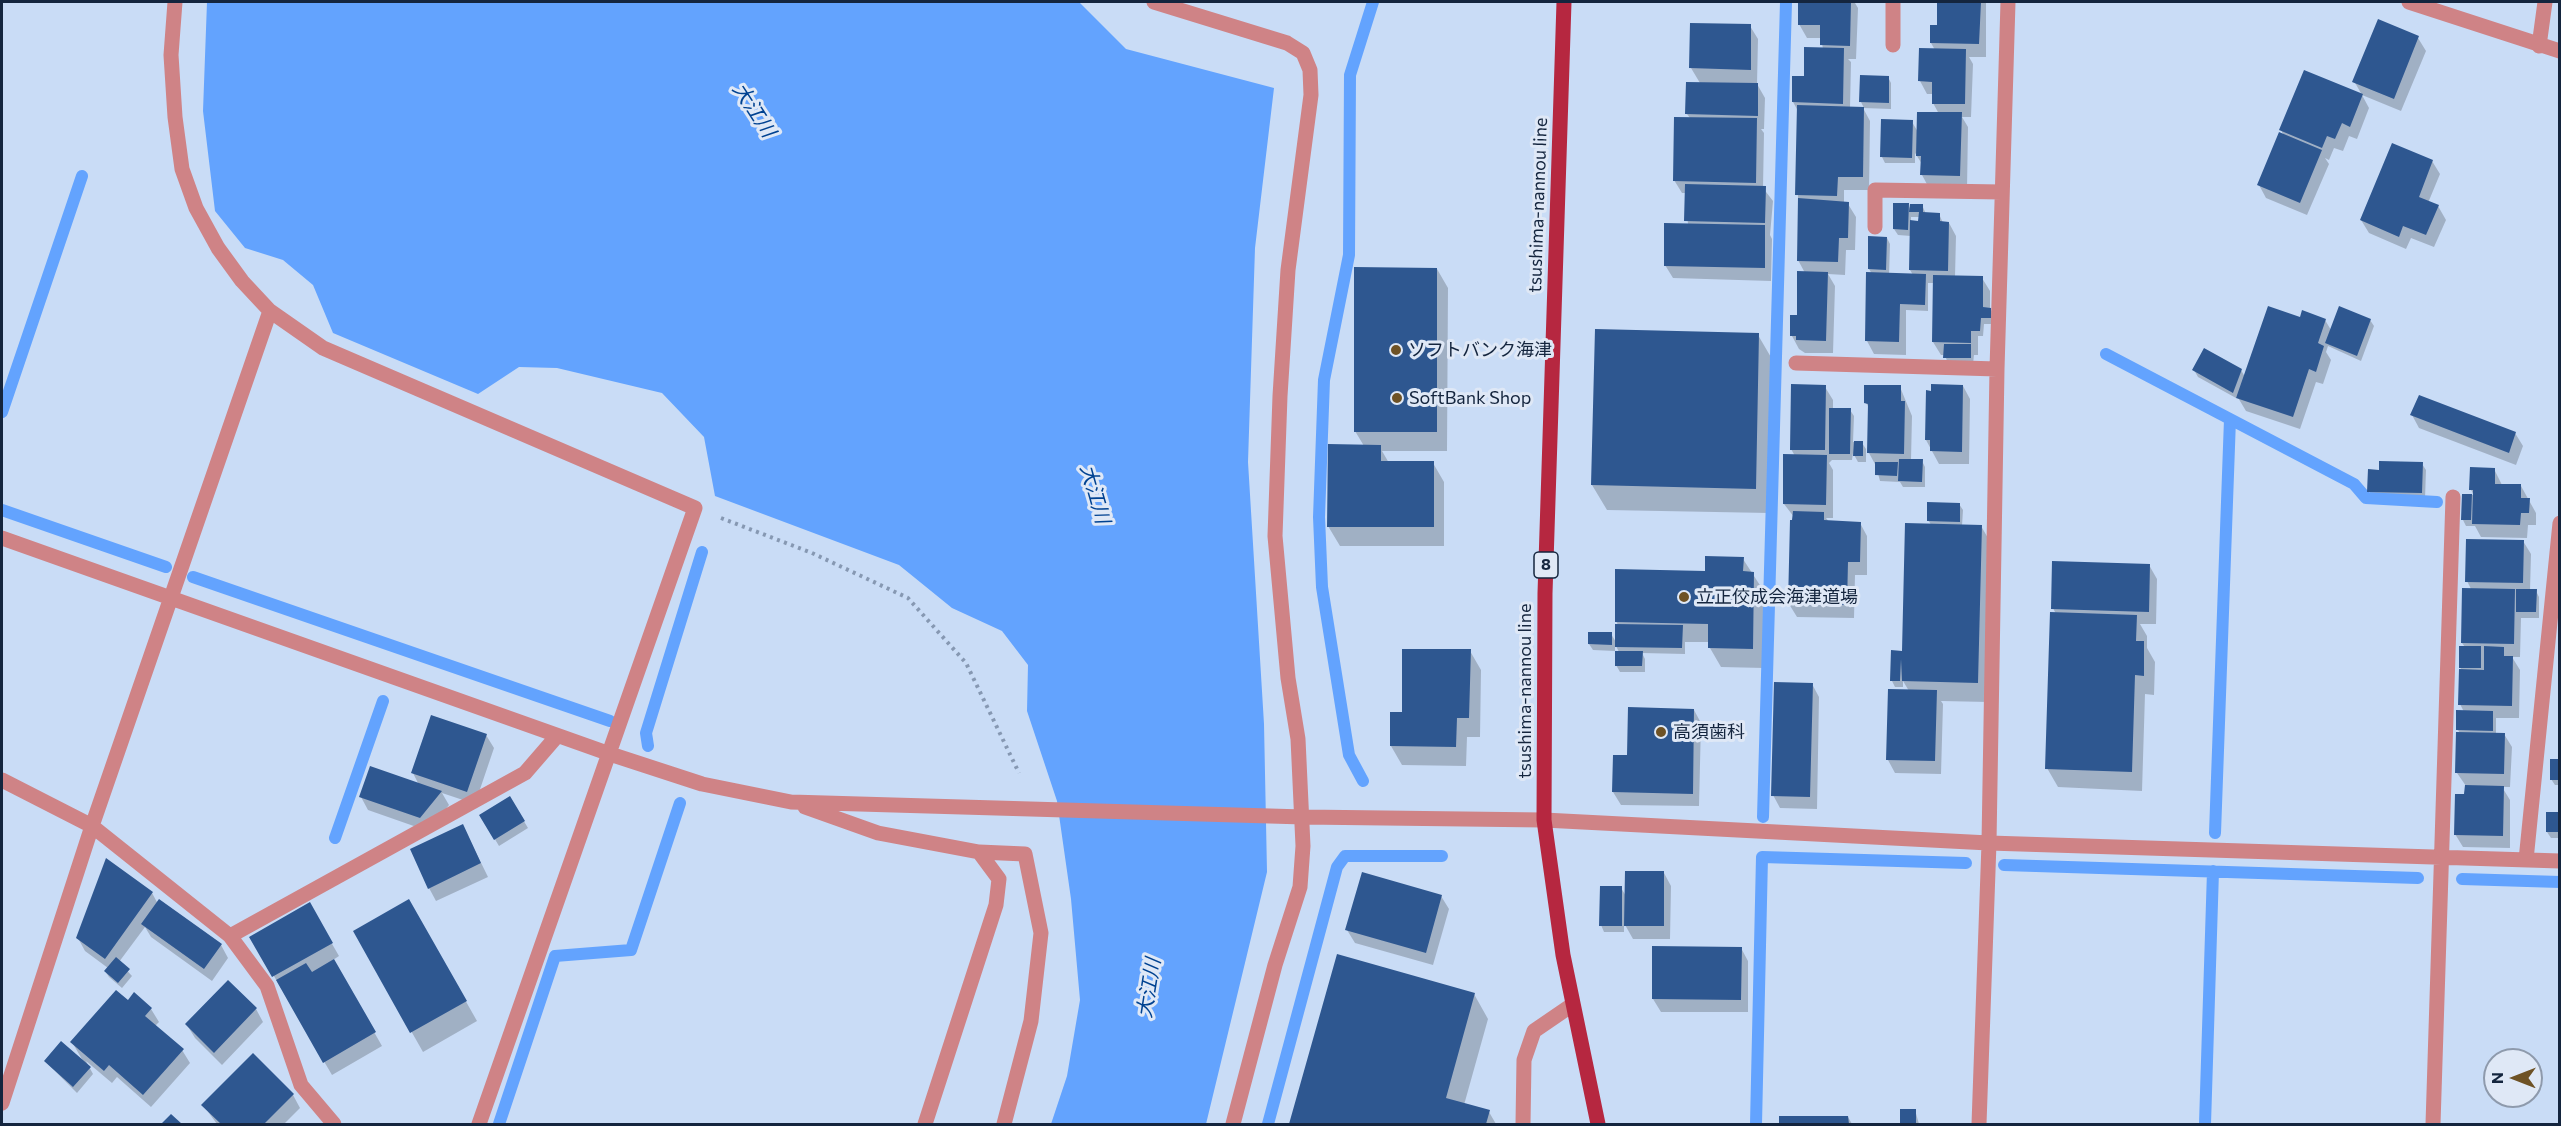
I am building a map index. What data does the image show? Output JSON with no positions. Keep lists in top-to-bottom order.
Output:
{
  "streets": {
    "main road": ["tsushima-nannou line", "8"]
  },
  "water": ["大江川"],
  "places": [
    "ソフトバンク海津",
    "SoftBank Shop",
    "立正佼成会海津道場",
    "高須歯科"
  ],
  "north": "left"
}
